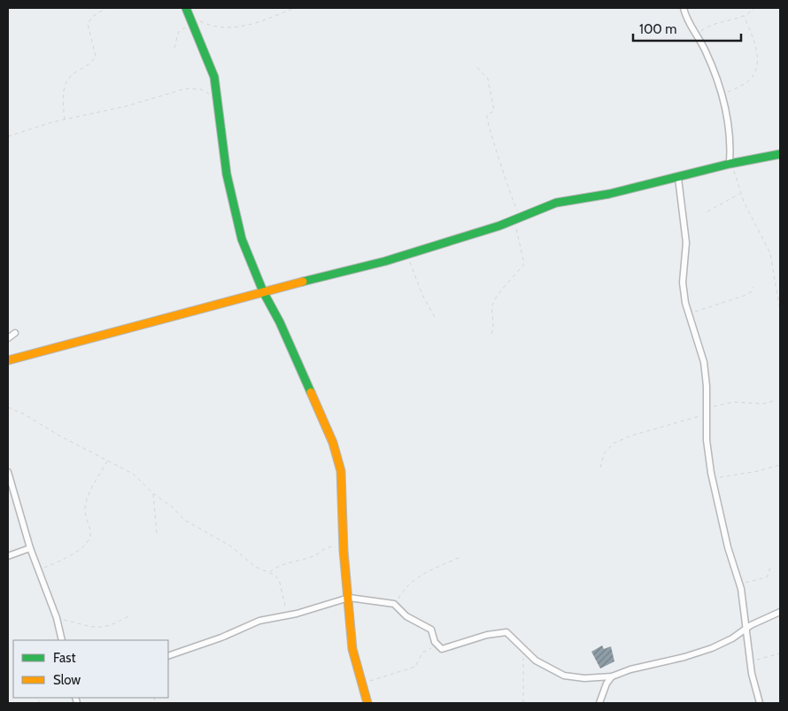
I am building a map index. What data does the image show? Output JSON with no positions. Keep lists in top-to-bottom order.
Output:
{
  "legend": ["Fast", "Slow"],
  "scale_bar": "100 m"
}
